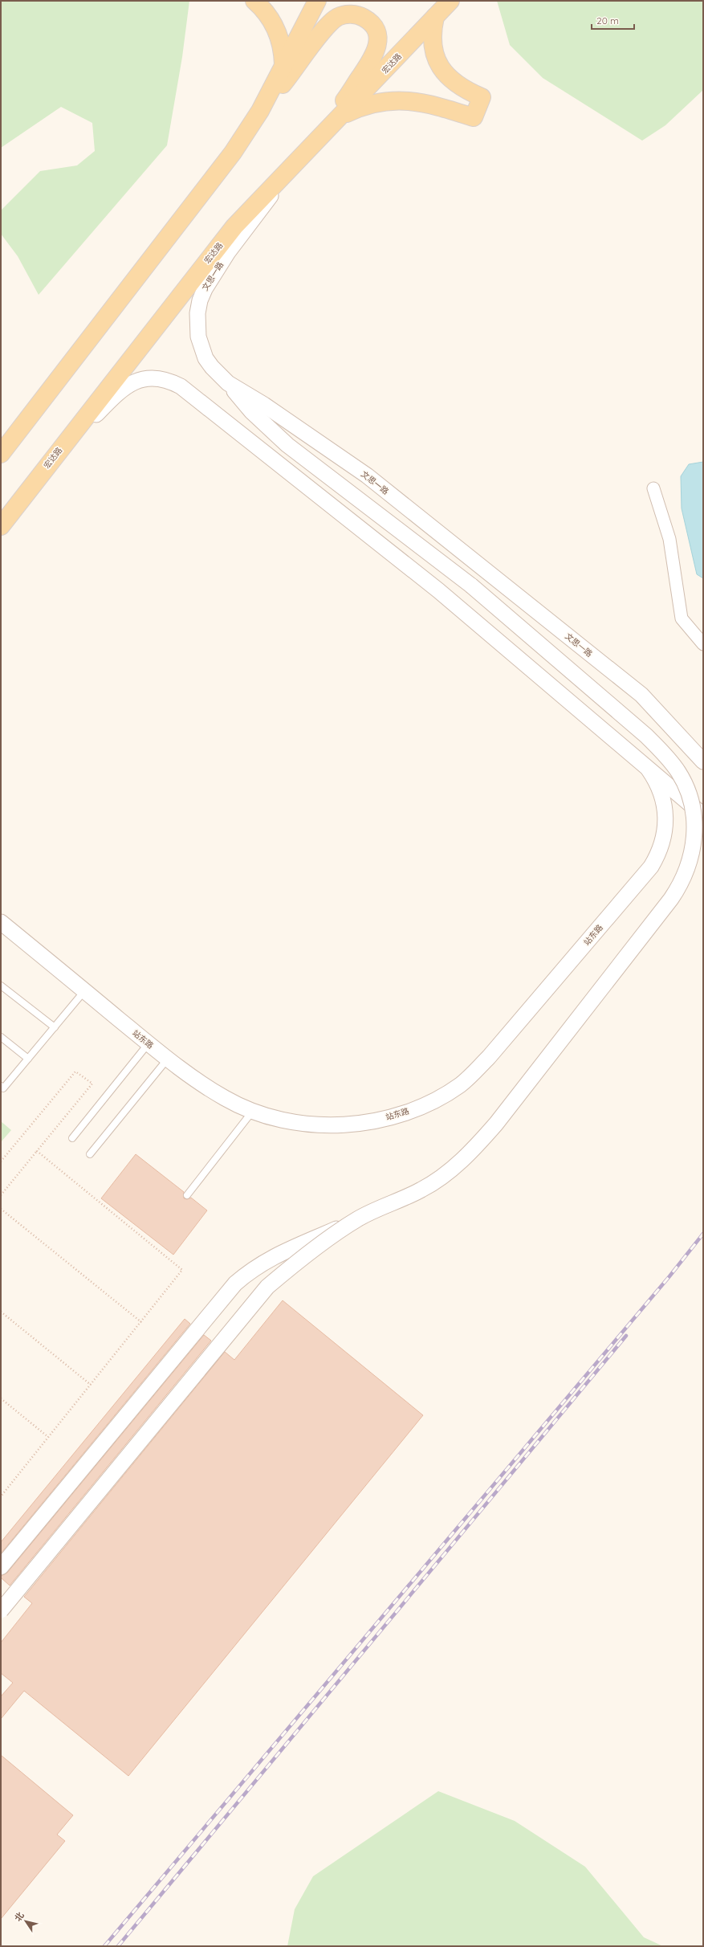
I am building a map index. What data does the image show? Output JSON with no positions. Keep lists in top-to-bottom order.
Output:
{
  "streets": {
    "main road": ["宏达路"],
    "street": ["文思一路", "站东路"]
  },
  "crossings": [
    ["宏达路", "文思一路"]
  ],
  "scale_bar": "20 m",
  "north": "top left"
}
